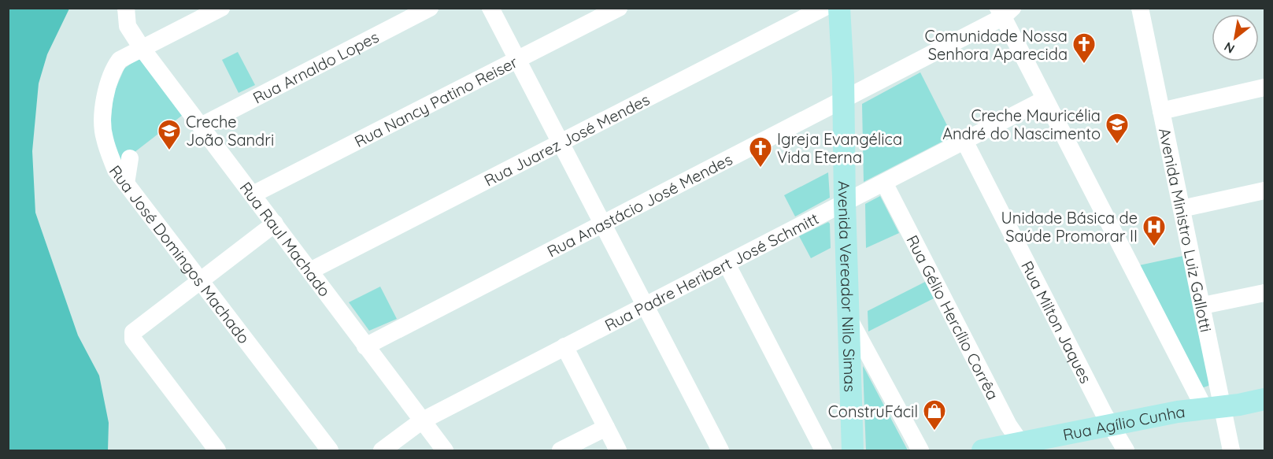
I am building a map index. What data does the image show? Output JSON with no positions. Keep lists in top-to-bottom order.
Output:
{
  "streets": {
    "main road": ["Avenida Vereador Nilo Simas", "Rua Agílio Cunha"],
    "street": [
      "Rua Arnaldo Lopes",
      "Rua Nancy Patino Reiser",
      "Rua Juarez José Mendes",
      "Rua Anastácio José Mendes",
      "Avenida Ministro Luiz Gallotti",
      "Rua Raul Machado",
      "Rua José Domingos Machado",
      "Rua Padre Heribert José Schmitt",
      "Rua Gélio Hercílio Corrêa",
      "Rua Milton Jaques"
    ]
  },
  "crossings": [
    ["Rua Arnaldo Lopes", "Rua Raul Machado"],
    ["Rua Nancy Patino Reiser", "Rua Raul Machado"],
    ["Rua Juarez José Mendes", "Rua Raul Machado"],
    ["Rua Anastácio José Mendes", "Rua Raul Machado"],
    ["Rua Anastácio José Mendes", "Avenida Vereador Nilo Simas"],
    ["Avenida Ministro Luiz Gallotti", "Rua Agílio Cunha"],
    ["Rua Raul Machado", "Rua José Domingos Machado"],
    ["Rua Raul Machado", "Rua Padre Heribert José Schmitt"],
    ["Rua Padre Heribert José Schmitt", "Avenida Vereador Nilo Simas"],
    ["Rua Padre Heribert José Schmitt", "Rua Gélio Hercílio Corrêa"],
    ["Rua Padre Heribert José Schmitt", "Rua Milton Jaques"],
    ["Rua Gélio Hercílio Corrêa", "Rua Agílio Cunha"],
    ["Rua Milton Jaques", "Rua Agílio Cunha"]
  ],
  "places": {
    "church": ["Comunidade Nossa Senhora Aparecida", "Igreja Evangélica Vida Eterna"],
    "school or university": ["Creche Mauricélia André do Nascimento", "Creche João Sandri"],
    "hospital": ["Unidade Básica de Saúde Promorar II"],
    "shop": ["ConstruFácil"]
  },
  "north": "bottom left"
}
